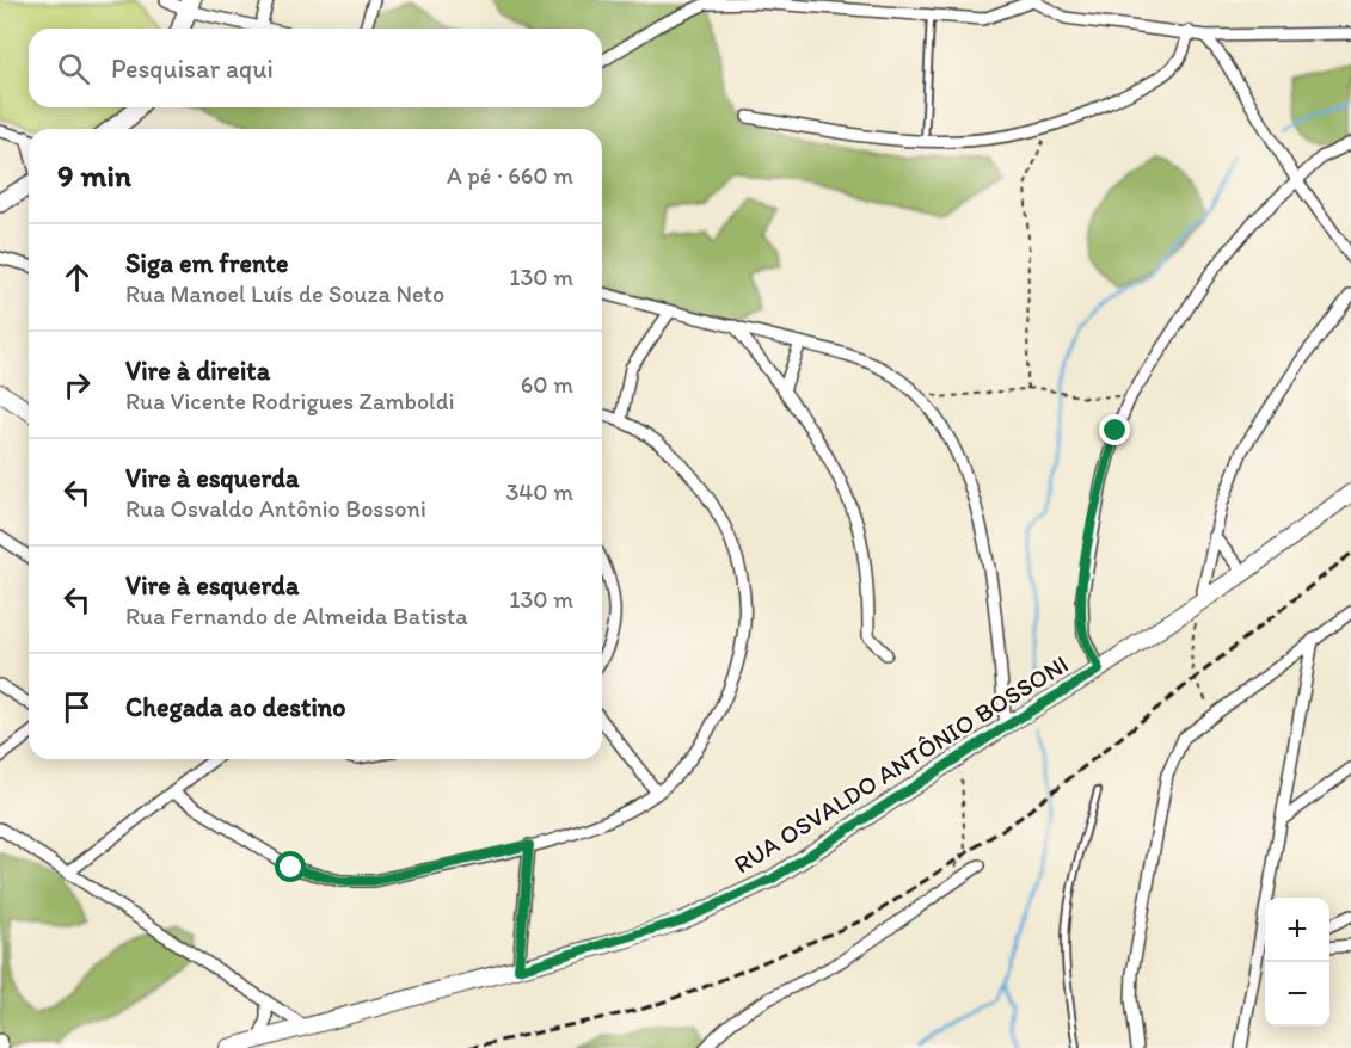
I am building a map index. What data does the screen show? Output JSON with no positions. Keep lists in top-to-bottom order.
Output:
{
  "streets": {
    "street": ["RUA OSVALDO ANTÔNIO BOSSONI"]
  },
  "page": {
    "search": "Pesquisar aqui",
    "heading": ["9 min", "A pé · 660 m"],
    "list": [
      ["Siga em frente", "Rua Manoel Luís de Souza Neto", "130 m"],
      ["Vire à direita", "Rua Vicente Rodrigues Zamboldi", "60 m"],
      ["Vire à esquerda", "Rua Osvaldo Antônio Bossoni", "340 m"],
      ["Vire à esquerda", "Rua Fernando de Almeida Batista", "130 m"],
      "Chegada ao destino"
    ],
    "map_buttons": ["+", "−"]
  }
}
